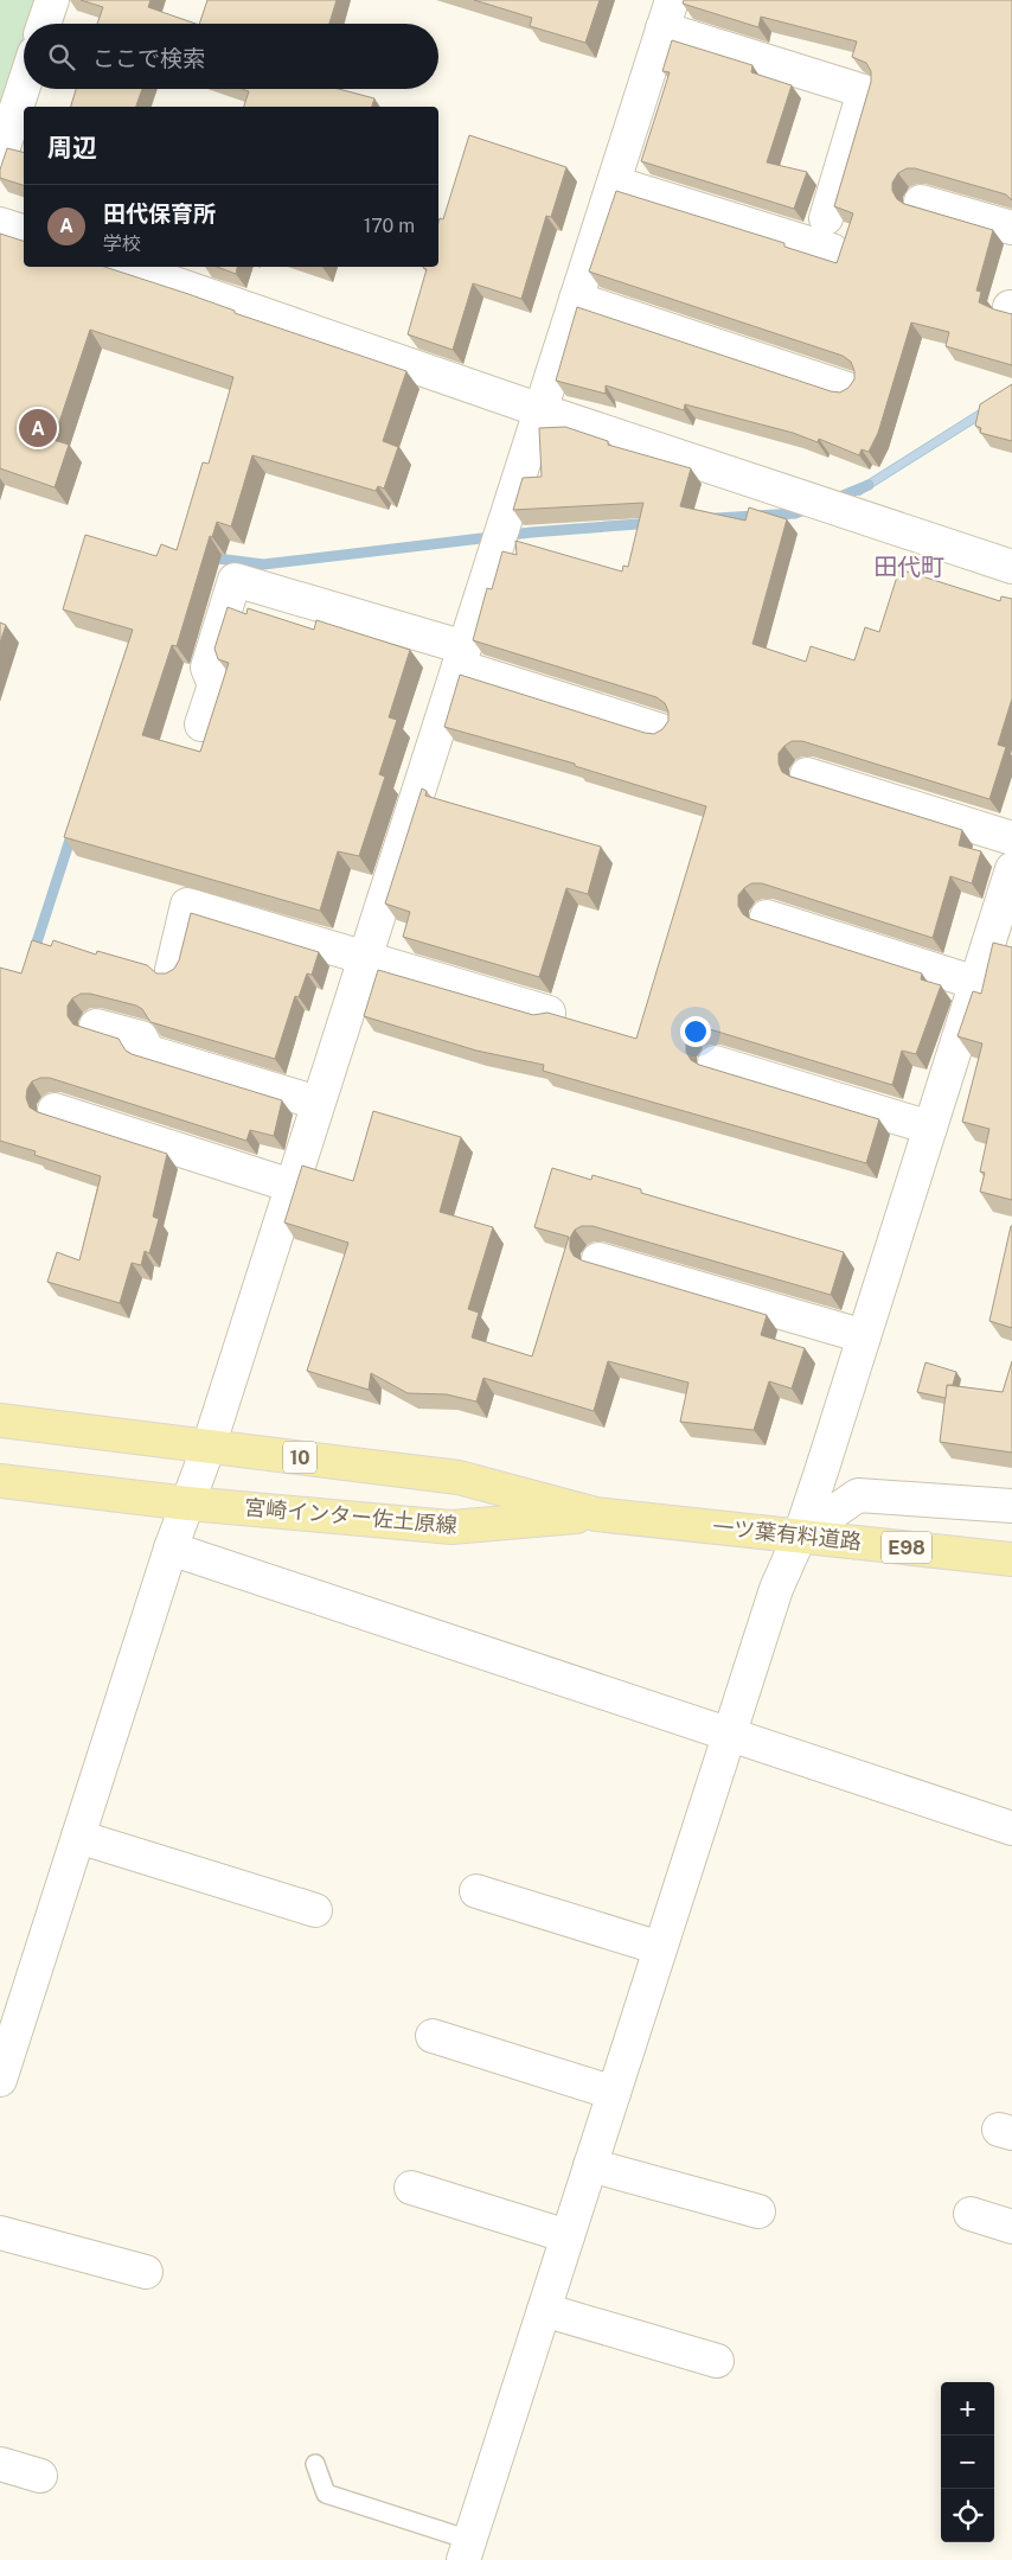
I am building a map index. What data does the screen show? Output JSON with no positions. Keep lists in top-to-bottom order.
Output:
{
  "streets": {
    "main road": [
      "10",
      "宮崎インター佐土原線",
      "一ツ葉有料道路",
      "E98"
    ]
  },
  "crossings": [
    ["10", "宮崎インター佐土原線"],
    ["10", "一ツ葉有料道路"],
    ["宮崎インター佐土原線", "一ツ葉有料道路"]
  ],
  "districts": ["田代町"],
  "page": {
    "search": "ここで検索",
    "heading": "周辺",
    "list": [
      {
        "mark": "A",
        "name": "田代保育所",
        "note": "学校",
        "value": "170 m"
      }
    ],
    "pins": "A",
    "map_buttons": ["+", "−"]
  }
}
